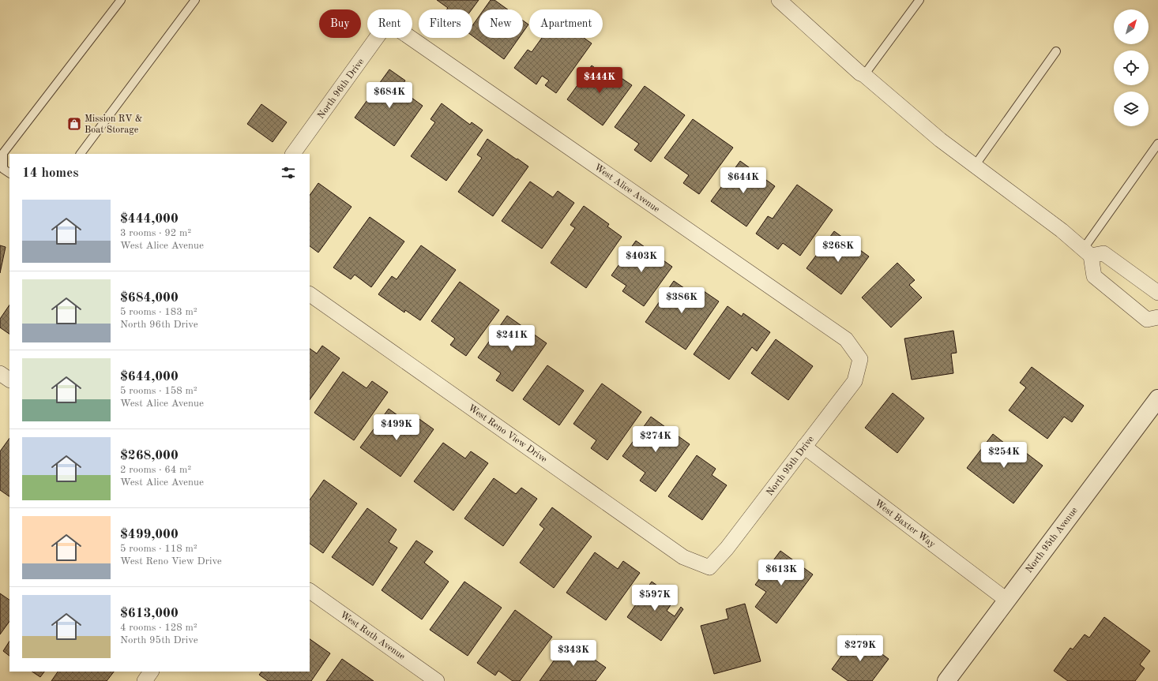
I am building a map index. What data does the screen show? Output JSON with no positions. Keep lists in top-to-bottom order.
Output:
{
  "streets": {
    "street": [
      "North 96th Drive",
      "West Alice Avenue",
      "West Reno View Drive",
      "North 95th Drive",
      "West Baxter Way",
      "North 95th Avenue",
      "West Ruth Avenue"
    ]
  },
  "crossings": [
    ["West Alice Avenue", "North 95th Drive"],
    ["West Reno View Drive", "North 95th Drive"],
    ["North 95th Drive", "West Baxter Way"],
    ["West Baxter Way", "North 95th Avenue"]
  ],
  "places": {
    "shop": ["Mission RV & Boat Storage"]
  },
  "north": "top right",
  "page": {
    "chip": [
      "Buy",
      "Rent",
      "Filters",
      "New",
      "Apartment"
    ],
    "price": [
      "$444K",
      "$684K",
      "$644K",
      "$268K",
      "$403K",
      "$386K",
      "$241K",
      "$499K",
      "$274K",
      "$254K",
      "$613K",
      "$597K",
      "$279K",
      "$343K"
    ],
    "heading": "14 homes",
    "list": [
      {
        "name": "$444,000",
        "note": "3 rooms · 92 m² · West Alice Avenue"
      },
      {
        "name": "$684,000",
        "note": "5 rooms · 183 m² · North 96th Drive"
      },
      {
        "name": "$644,000",
        "note": "5 rooms · 158 m² · West Alice Avenue"
      },
      {
        "name": "$268,000",
        "note": "2 rooms · 64 m² · West Alice Avenue"
      },
      {
        "name": "$499,000",
        "note": "5 rooms · 118 m² · West Reno View Drive"
      },
      {
        "name": "$613,000",
        "note": "4 rooms · 128 m² · North 95th Drive"
      }
    ]
  }
}
